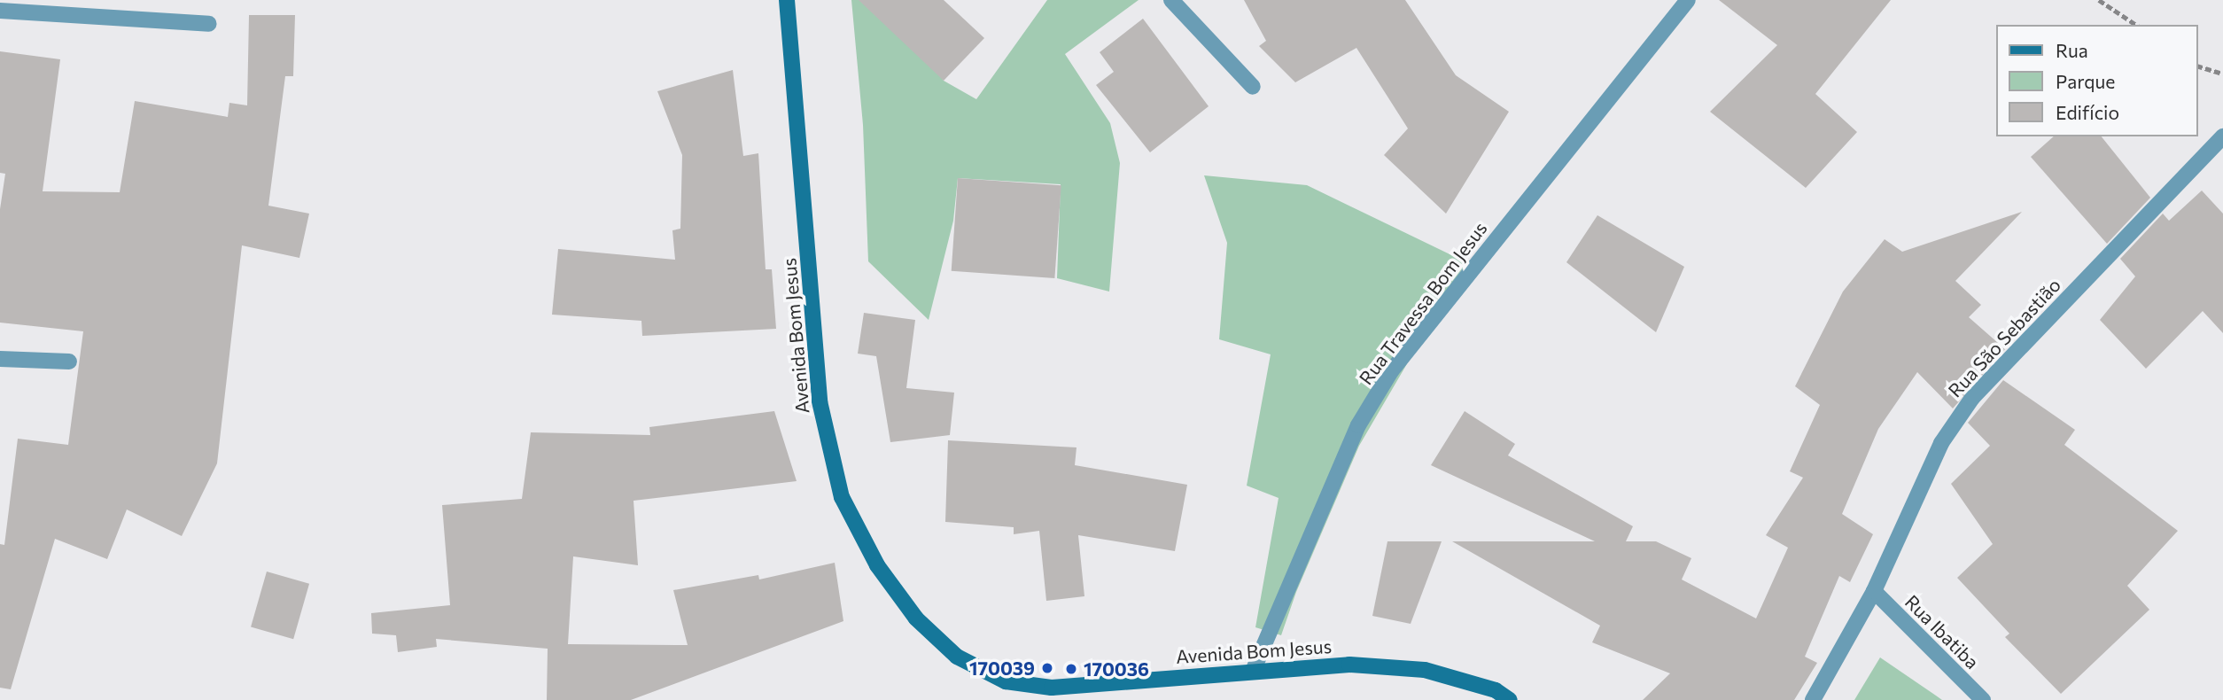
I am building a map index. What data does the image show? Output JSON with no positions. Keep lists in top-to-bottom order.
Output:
{
  "streets": {
    "main road": ["Avenida Bom Jesus"],
    "street": ["Rua Travessa Bom Jesus", "Rua São Sebastião", "Rua Ibatiba"]
  },
  "crossings": [
    ["Rua Travessa Bom Jesus", "Avenida Bom Jesus"],
    ["Rua São Sebastião", "Rua Ibatiba"]
  ],
  "places": ["170039", "170036"],
  "legend": ["Rua", "Parque", "Edifício"]
}
